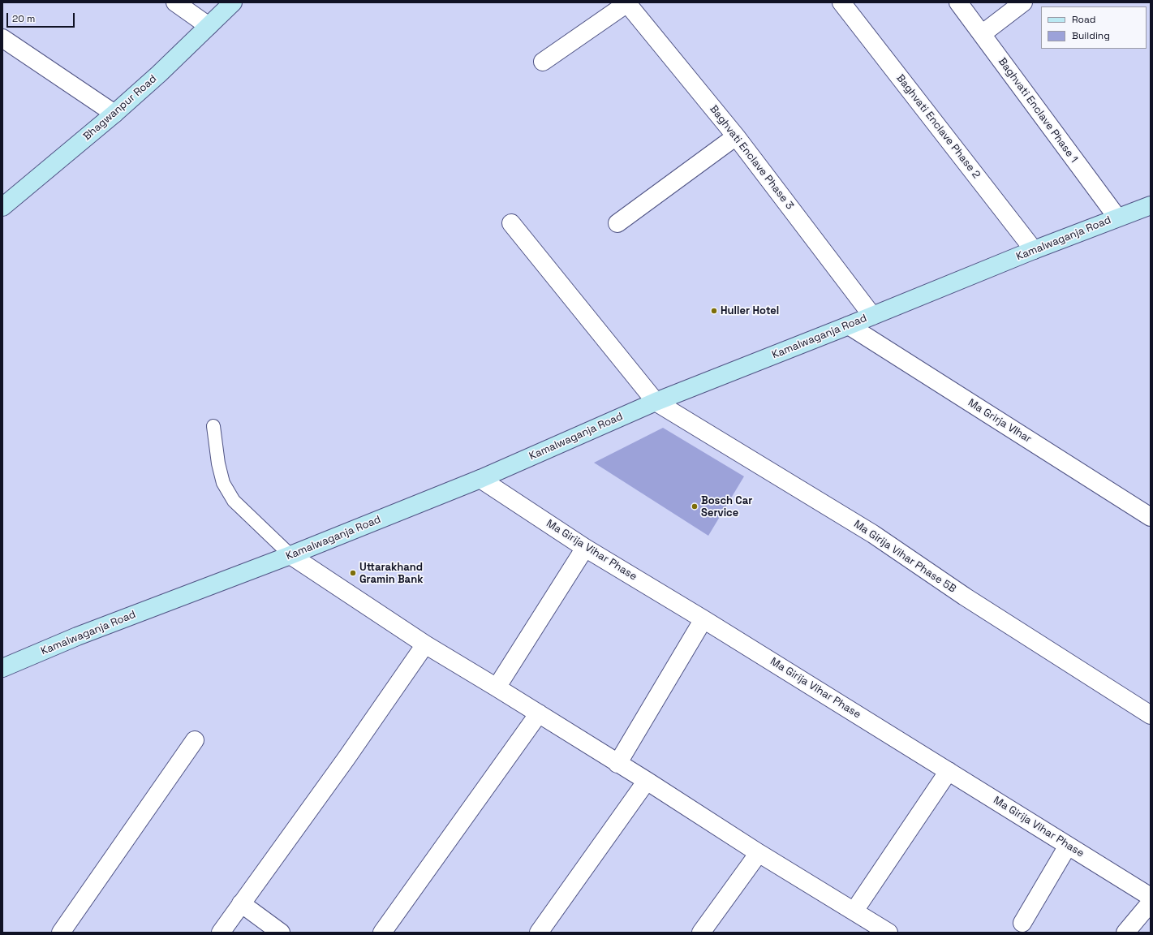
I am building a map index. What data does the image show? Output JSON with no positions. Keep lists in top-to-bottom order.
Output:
{
  "streets": {
    "main road": ["Bhagwanpur Road", "Kamalwaganja Road"],
    "street": [
      "Baghvati Enclave Phase 1",
      "Baghvati Enclave Phase 2",
      "Baghvati Enclave Phase 3",
      "Ma Grirja VIhar",
      "Ma Girija Vihar Phase",
      "Ma Girija Vihar Phase 5B"
    ]
  },
  "crossings": [
    ["Baghvati Enclave Phase 1", "Kamalwaganja Road"],
    ["Baghvati Enclave Phase 2", "Kamalwaganja Road"],
    ["Baghvati Enclave Phase 3", "Kamalwaganja Road"],
    ["Kamalwaganja Road", "Ma Grirja VIhar"],
    ["Kamalwaganja Road", "Ma Girija Vihar Phase"],
    ["Kamalwaganja Road", "Ma Girija Vihar Phase 5B"]
  ],
  "places": ["Huller Hotel", "Bosch Car Service", "Uttarakhand Gramin Bank"],
  "legend": ["Road", "Building"],
  "scale_bar": "20 m"
}
